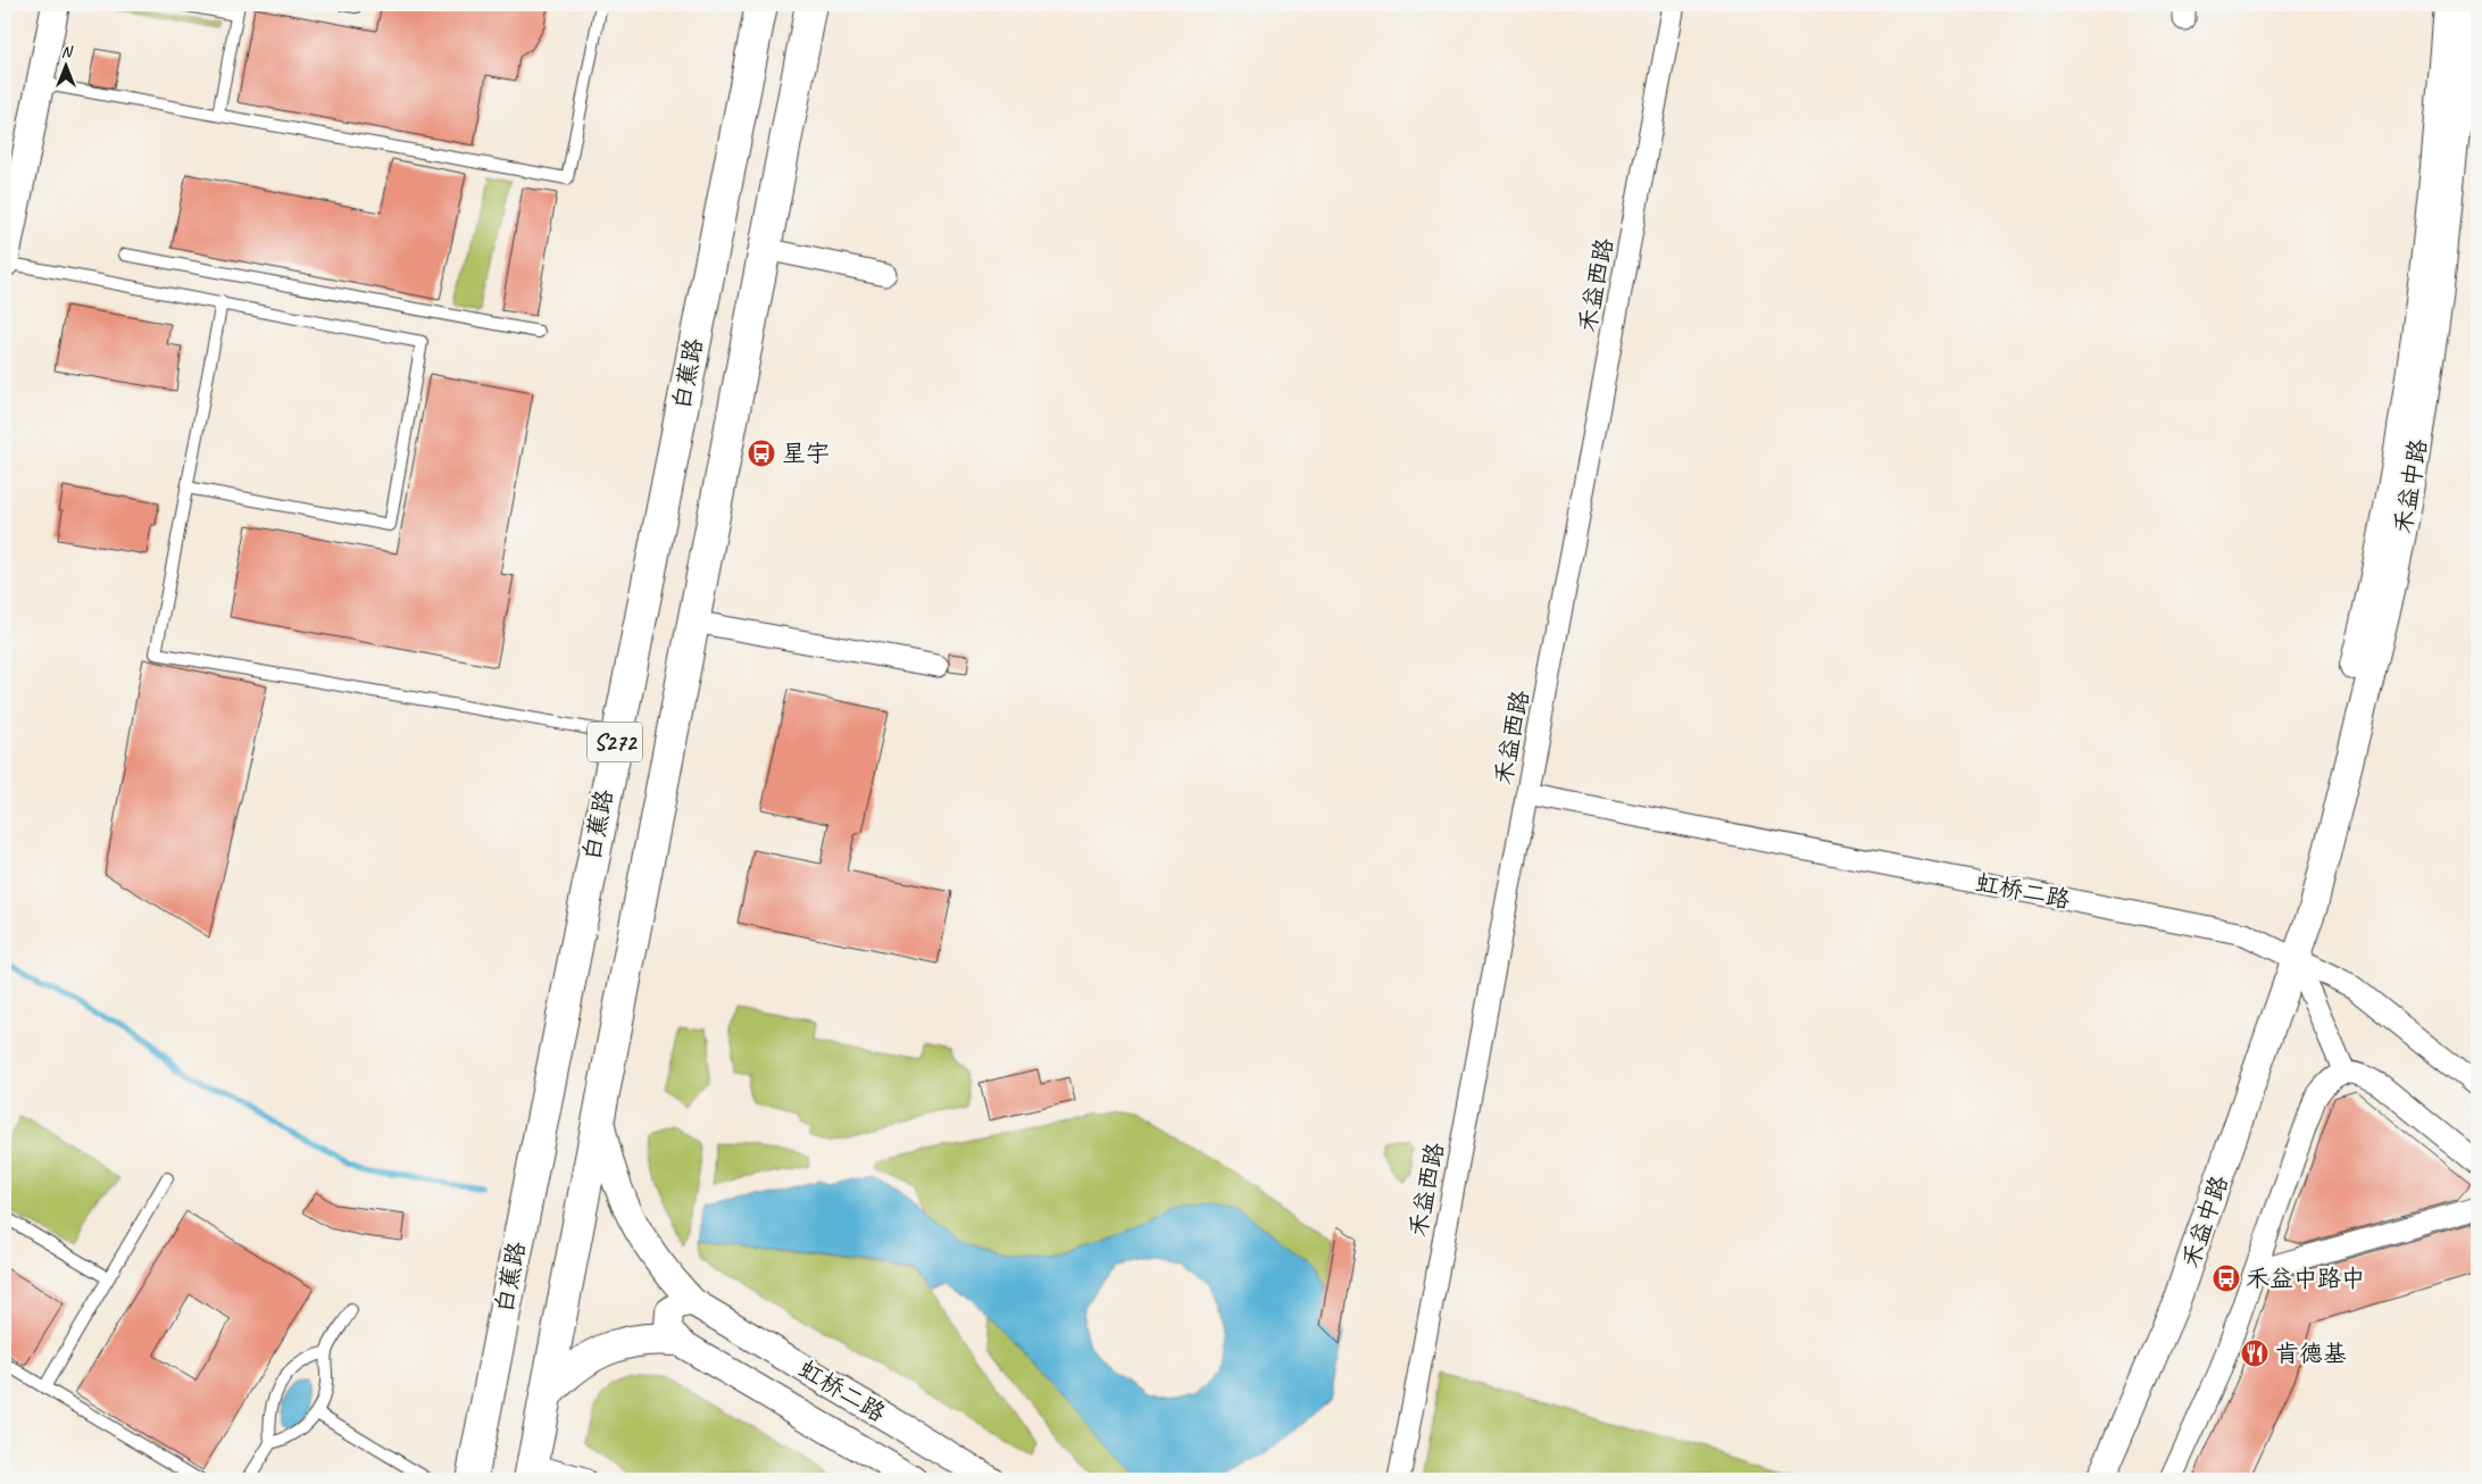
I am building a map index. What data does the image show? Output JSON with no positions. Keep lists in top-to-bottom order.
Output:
{
  "streets": {
    "main road": ["白蕉路", "S272"],
    "street": ["禾益西路", "禾益中路", "虹桥二路"]
  },
  "crossings": [
    ["禾益西路", "虹桥二路"],
    ["禾益中路", "虹桥二路"],
    ["S272", "虹桥二路"]
  ],
  "places": {
    "bus stop": ["星宇", "禾益中路中"],
    "restaurant": ["肯德基"]
  },
  "north": "top"
}
